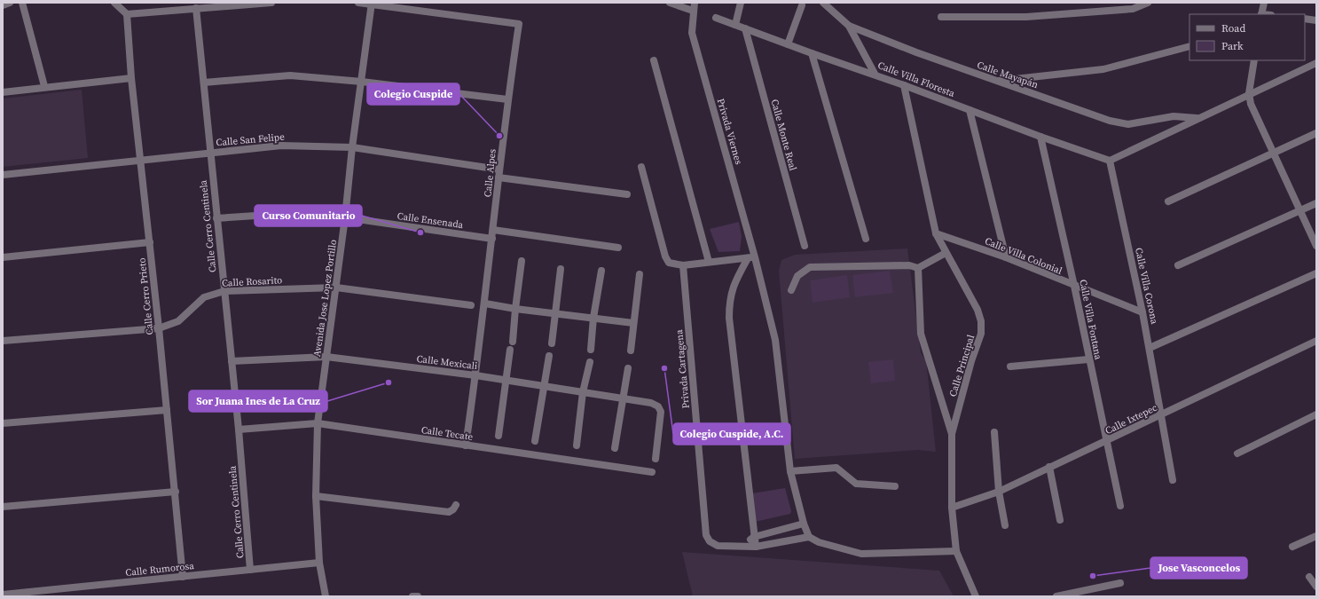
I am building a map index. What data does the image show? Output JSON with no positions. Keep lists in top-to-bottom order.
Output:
{
  "streets": {
    "street": [
      "Calle Mayapán",
      "Calle Villa Floresta",
      "Privada Viernes",
      "Calle Monte Real",
      "Calle San Felipe",
      "Calle Alpes",
      "Calle Ensenada",
      "Calle Cerro Centinela",
      "Calle Villa Colonial",
      "Calle Rosarito",
      "Calle Villa Corona",
      "Calle Cerro Prieto",
      "Avenida Jose Lopez Portillo",
      "Calle Villa Fontana",
      "Calle Mexicali",
      "Calle Principal",
      "Privada Cartagena",
      "Calle Ixtepec",
      "Calle Tecate",
      "Calle Rumorosa"
    ]
  },
  "crossings": [
    ["Calle Mayapán", "Calle Villa Floresta"],
    ["Calle Mayapán", "Calle Villa Corona"],
    ["Calle Villa Floresta", "Calle Monte Real"],
    ["Calle Villa Floresta", "Calle Villa Corona"],
    ["Calle Villa Floresta", "Calle Villa Fontana"],
    ["Calle Villa Floresta", "Calle Principal"],
    ["Privada Viernes", "Privada Cartagena"],
    ["Calle San Felipe", "Calle Alpes"],
    ["Calle San Felipe", "Calle Cerro Centinela"],
    ["Calle San Felipe", "Calle Cerro Prieto"],
    ["Calle San Felipe", "Avenida Jose Lopez Portillo"],
    ["Calle Alpes", "Calle Ensenada"],
    ["Calle Alpes", "Avenida Jose Lopez Portillo"],
    ["Calle Alpes", "Calle Mexicali"],
    ["Calle Alpes", "Calle Tecate"],
    ["Calle Ensenada", "Calle Cerro Centinela"],
    ["Calle Ensenada", "Avenida Jose Lopez Portillo"],
    ["Calle Cerro Centinela", "Calle Rosarito"],
    ["Calle Cerro Centinela", "Calle Mexicali"],
    ["Calle Cerro Centinela", "Calle Tecate"],
    ["Calle Cerro Centinela", "Calle Rumorosa"],
    ["Calle Villa Colonial", "Calle Villa Corona"],
    ["Calle Villa Colonial", "Calle Villa Fontana"],
    ["Calle Villa Colonial", "Calle Principal"],
    ["Calle Rosarito", "Calle Cerro Prieto"],
    ["Calle Rosarito", "Avenida Jose Lopez Portillo"],
    ["Calle Villa Corona", "Calle Ixtepec"],
    ["Calle Cerro Prieto", "Calle Rumorosa"],
    ["Avenida Jose Lopez Portillo", "Calle Mexicali"],
    ["Avenida Jose Lopez Portillo", "Calle Tecate"],
    ["Avenida Jose Lopez Portillo", "Calle Rumorosa"],
    ["Calle Villa Fontana", "Calle Ixtepec"],
    ["Calle Principal", "Calle Ixtepec"]
  ],
  "places": [
    "Colegio Cuspide",
    "Curso Comunitario",
    "Colegio Cuspide, A.C.",
    "Sor Juana Ines de La Cruz",
    "Jose Vasconcelos"
  ],
  "legend": ["Road", "Park"]
}
